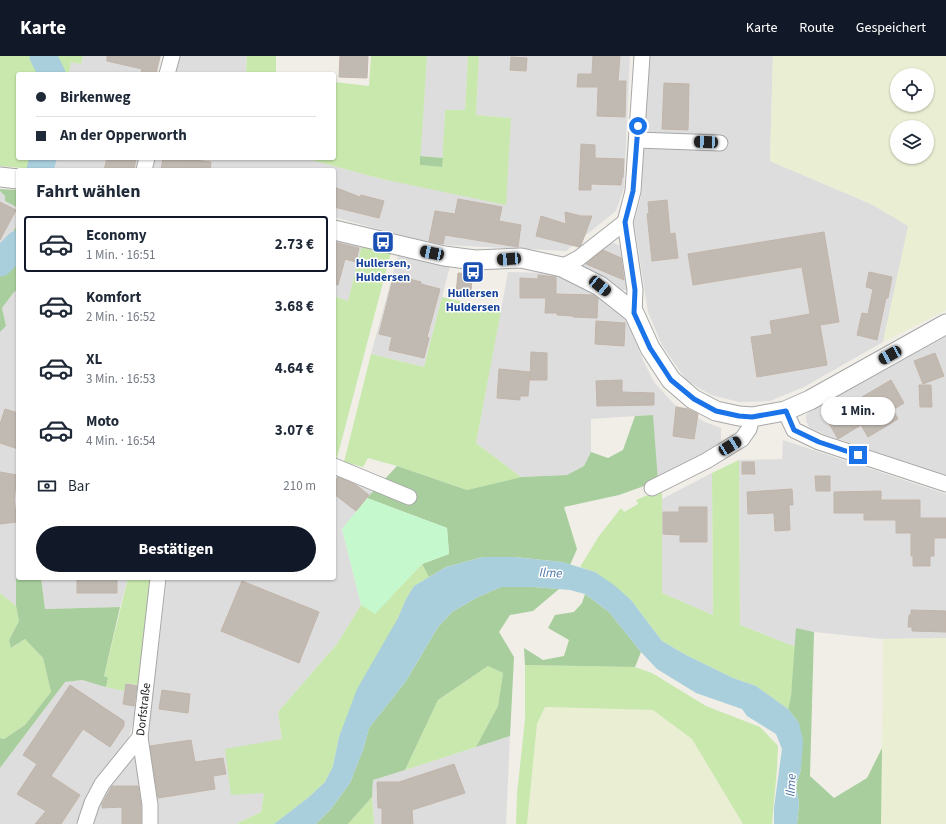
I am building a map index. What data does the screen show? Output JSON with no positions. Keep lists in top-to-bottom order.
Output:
{
  "streets": {
    "street": ["Dorfstraße"]
  },
  "water": ["Ilme"],
  "places": {
    "bus stop": ["Hullersen, Huldersen", "Hullersen Huldersen"]
  },
  "page": {
    "header": "Karte",
    "nav": ["Karte", "Route", "Gespeichert"],
    "banner": ["Birkenweg", "An der Opperworth"],
    "heading": "Fahrt wählen",
    "list": [
      {
        "name": "Economy",
        "note": "1 Min. · 16:51",
        "value": "2.73 €"
      },
      {
        "name": "Komfort",
        "note": "2 Min. · 16:52",
        "value": "3.68 €"
      },
      {
        "name": "XL",
        "note": "3 Min. · 16:53",
        "value": "4.64 €"
      },
      {
        "name": "Moto",
        "note": "4 Min. · 16:54",
        "value": "3.07 €"
      }
    ],
    "bubble": "1 Min.",
    "pay": ["Bar", "210 m"],
    "buttons": "Bestätigen"
  }
}
